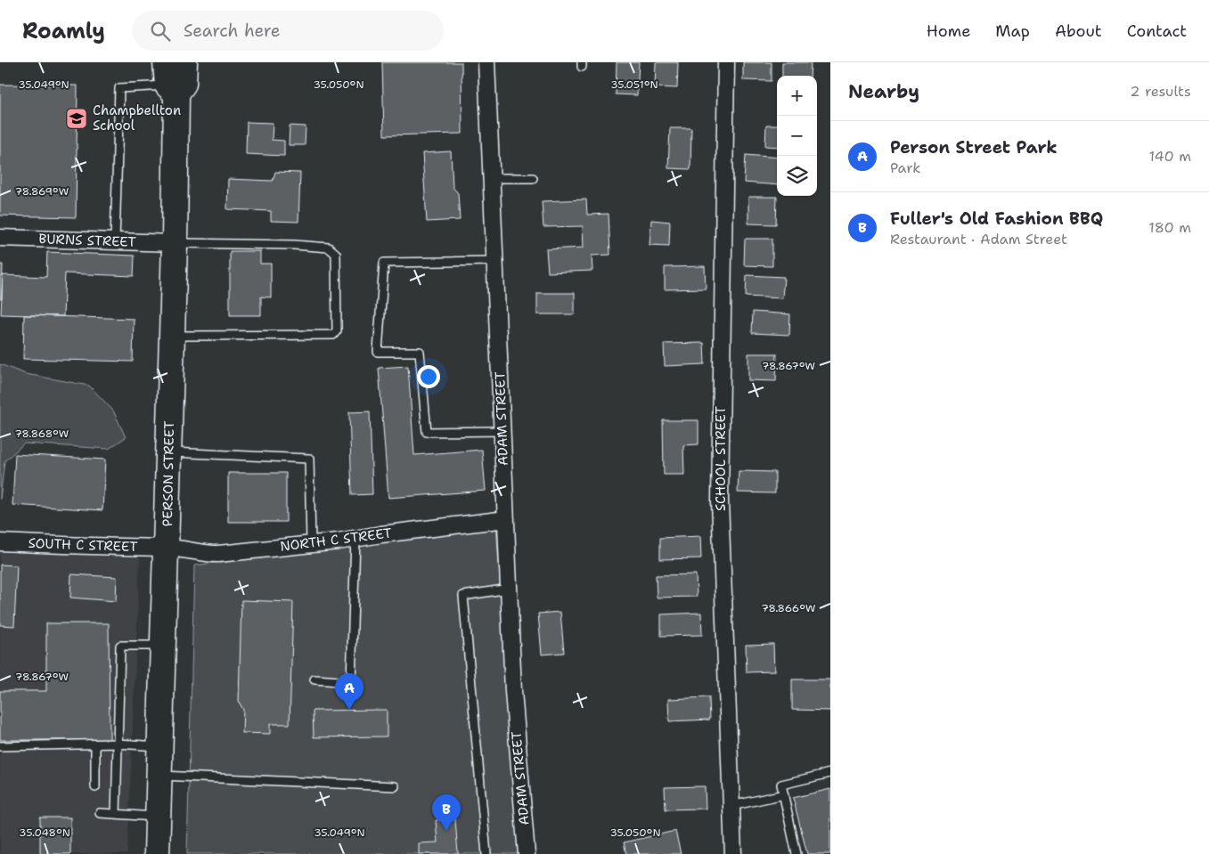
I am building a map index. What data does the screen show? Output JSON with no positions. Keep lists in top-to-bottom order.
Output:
{
  "streets": {
    "main road": ["PERSON STREET"],
    "street": [
      "BURNS STREET",
      "ADAM STREET",
      "SCHOOL STREET",
      "NORTH C STREET",
      "SOUTH C STREET"
    ]
  },
  "crossings": [
    ["BURNS STREET", "PERSON STREET"],
    ["ADAM STREET", "NORTH C STREET"],
    ["PERSON STREET", "NORTH C STREET"],
    ["PERSON STREET", "SOUTH C STREET"],
    ["NORTH C STREET", "SOUTH C STREET"]
  ],
  "places": {
    "school or university": ["Champbellton School"]
  },
  "page": {
    "header": "Roamly",
    "search": "Search here",
    "nav": [
      "Home",
      "Map",
      "About",
      "Contact"
    ],
    "heading": ["Nearby", "2 results"],
    "map_buttons": ["+", "−"],
    "list": [
      {
        "mark": "A",
        "name": "Person Street Park",
        "note": "Park",
        "value": "140 m"
      },
      {
        "mark": "B",
        "name": "Fuller's Old Fashion BBQ",
        "note": "Restaurant · Adam Street",
        "value": "180 m"
      }
    ],
    "pins": ["A", "B"]
  },
  "coordinates": [
    "35.051°N",
    "35.049°N",
    "35.050°N",
    "78.869°W",
    "78.867°W",
    "78.868°W",
    "78.866°W",
    "35.048°N"
  ]
}
